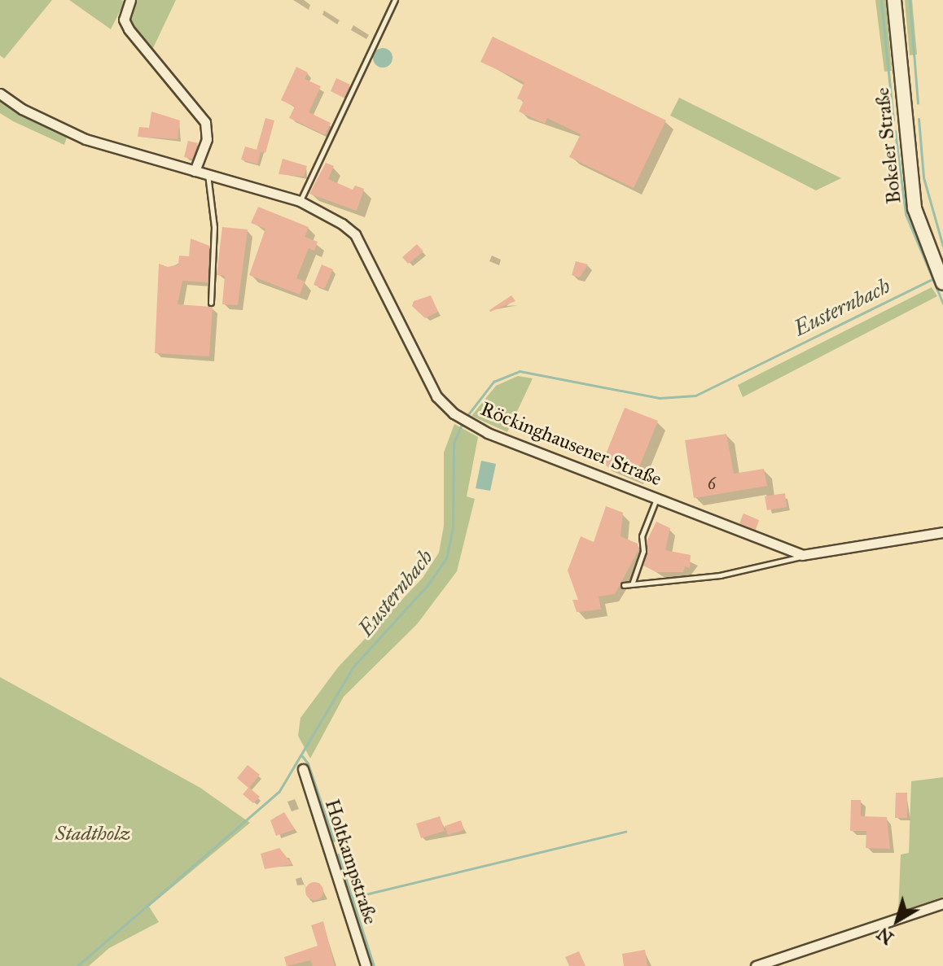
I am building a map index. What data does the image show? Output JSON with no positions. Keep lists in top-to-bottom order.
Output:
{
  "streets": {
    "street": ["Bokeler Straße", "Röckinghausener Straße", "Holtkampstraße"]
  },
  "water": ["Eusternbach"],
  "parks": ["Stadtholz"],
  "house_numbers": ["6"],
  "north": "bottom left"
}
